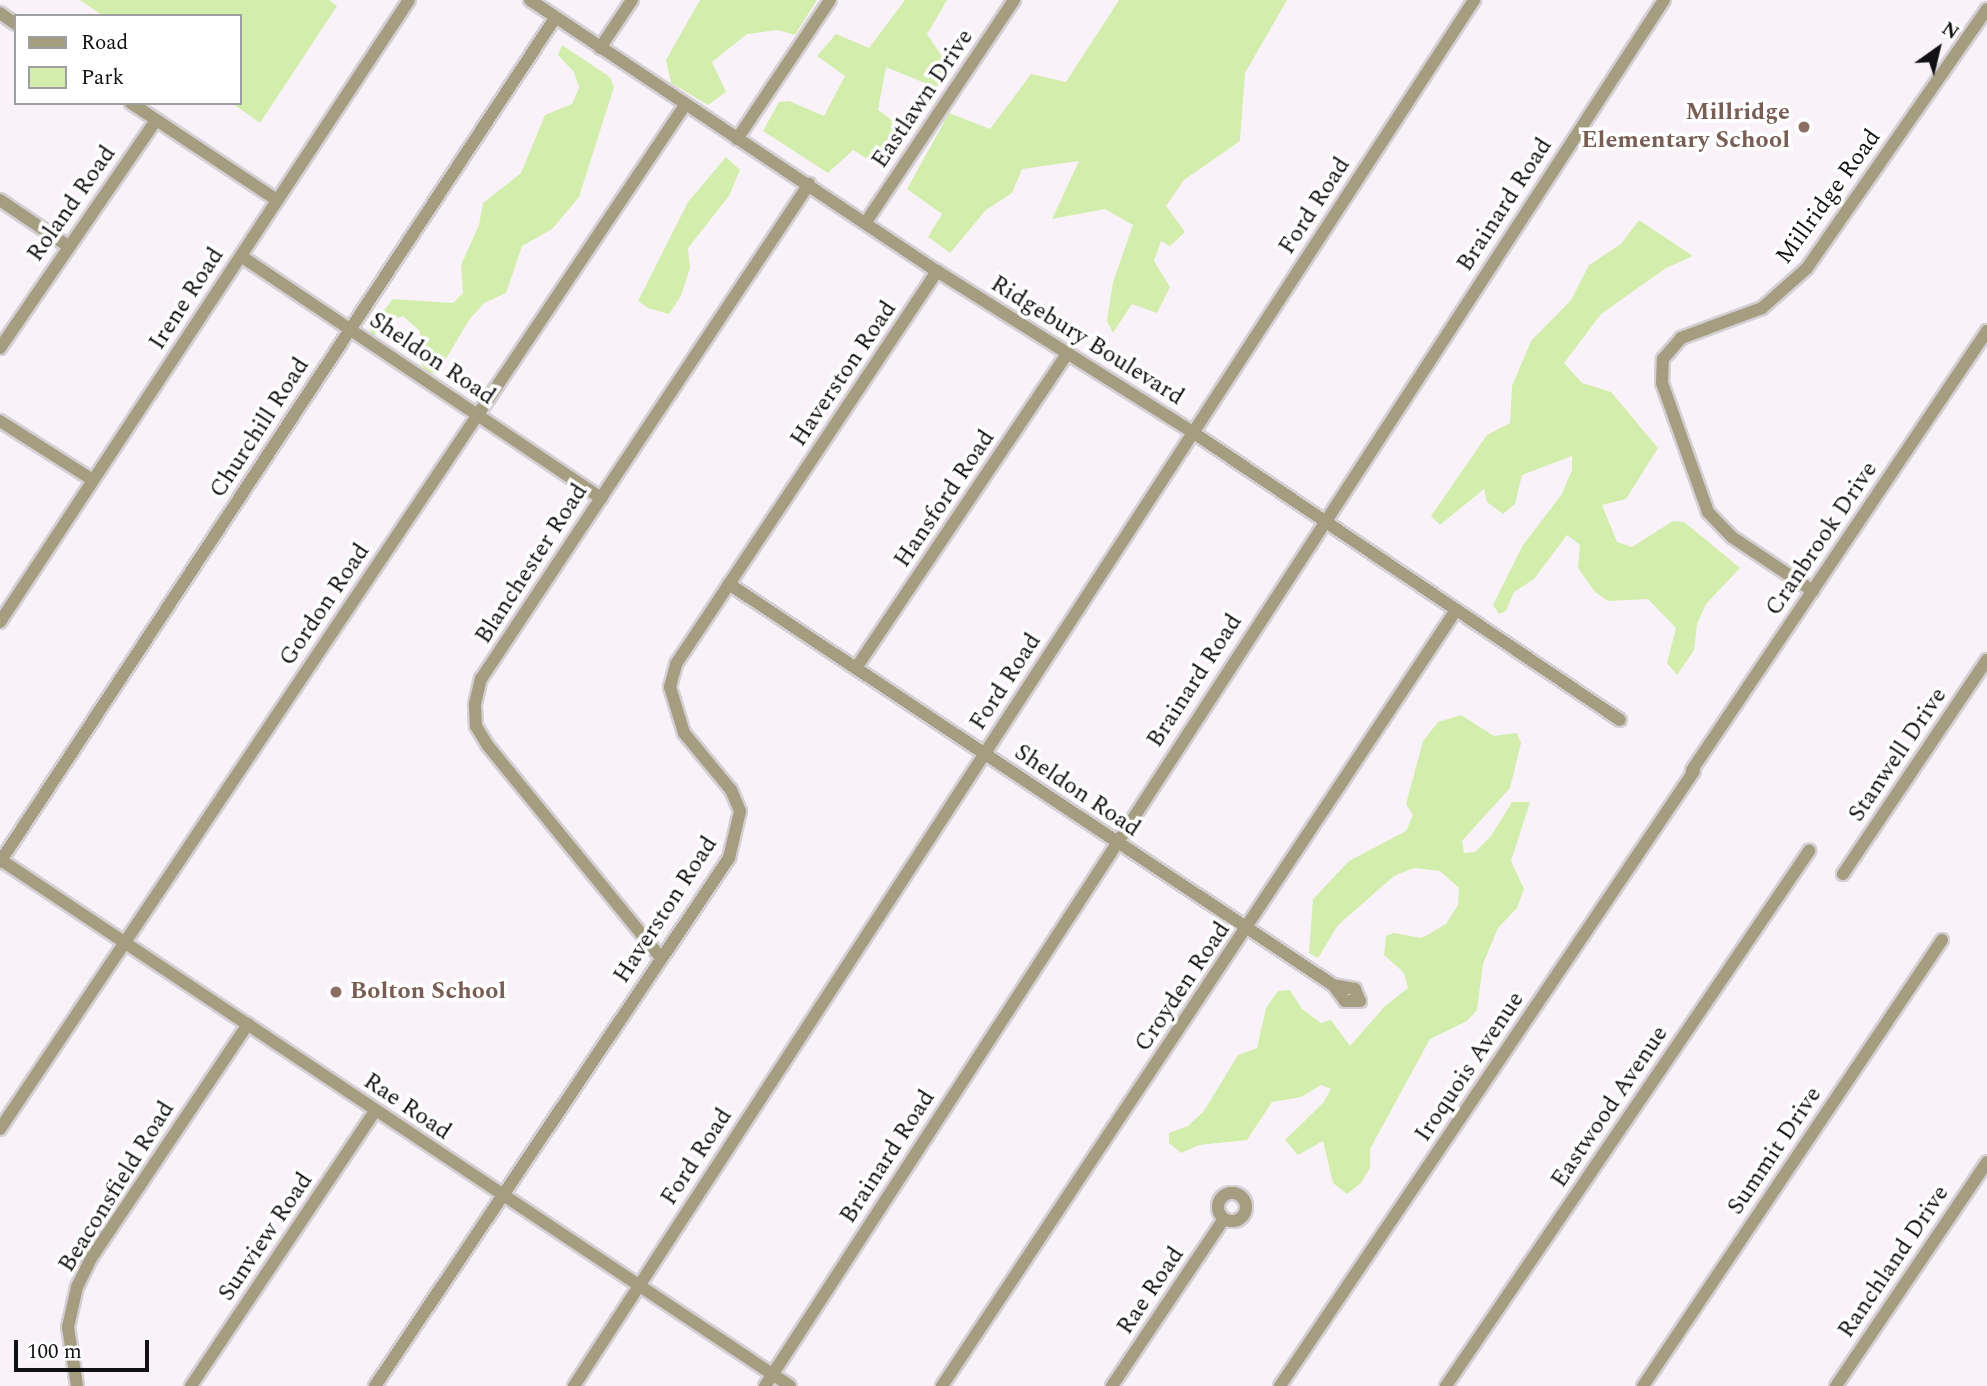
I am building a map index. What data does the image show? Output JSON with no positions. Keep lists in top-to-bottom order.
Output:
{
  "streets": {
    "street": [
      "Eastlawn Drive",
      "Millridge Road",
      "Roland Road",
      "Brainard Road",
      "Ford Road",
      "Irene Road",
      "Ridgebury Boulevard",
      "Sheldon Road",
      "Haverston Road",
      "Churchill Road",
      "Hansford Road",
      "Cranbrook Drive",
      "Blanchester Road",
      "Gordon Road",
      "Stanwell Drive",
      "Croyden Road",
      "Iroquois Avenue",
      "Rae Road",
      "Eastwood Avenue",
      "Summit Drive",
      "Beaconsfield Road",
      "Sunview Road",
      "Ranchland Drive"
    ]
  },
  "crossings": [
    ["Eastlawn Drive", "Ridgebury Boulevard"],
    ["Millridge Road", "Cranbrook Drive"],
    ["Brainard Road", "Ridgebury Boulevard"],
    ["Brainard Road", "Sheldon Road"],
    ["Brainard Road", "Rae Road"],
    ["Ford Road", "Ridgebury Boulevard"],
    ["Ford Road", "Sheldon Road"],
    ["Ford Road", "Rae Road"],
    ["Irene Road", "Sheldon Road"],
    ["Ridgebury Boulevard", "Haverston Road"],
    ["Ridgebury Boulevard", "Churchill Road"],
    ["Ridgebury Boulevard", "Hansford Road"],
    ["Ridgebury Boulevard", "Blanchester Road"],
    ["Ridgebury Boulevard", "Gordon Road"],
    ["Ridgebury Boulevard", "Croyden Road"],
    ["Sheldon Road", "Haverston Road"],
    ["Sheldon Road", "Churchill Road"],
    ["Sheldon Road", "Hansford Road"],
    ["Sheldon Road", "Blanchester Road"],
    ["Sheldon Road", "Gordon Road"],
    ["Sheldon Road", "Croyden Road"],
    ["Haverston Road", "Blanchester Road"],
    ["Haverston Road", "Rae Road"],
    ["Churchill Road", "Rae Road"],
    ["Cranbrook Drive", "Iroquois Avenue"],
    ["Gordon Road", "Rae Road"],
    ["Rae Road", "Beaconsfield Road"],
    ["Rae Road", "Sunview Road"]
  ],
  "places": ["Millridge Elementary School", "Bolton School"],
  "legend": ["Road", "Park"],
  "scale_bar": "100 m",
  "north": "top right"
}
